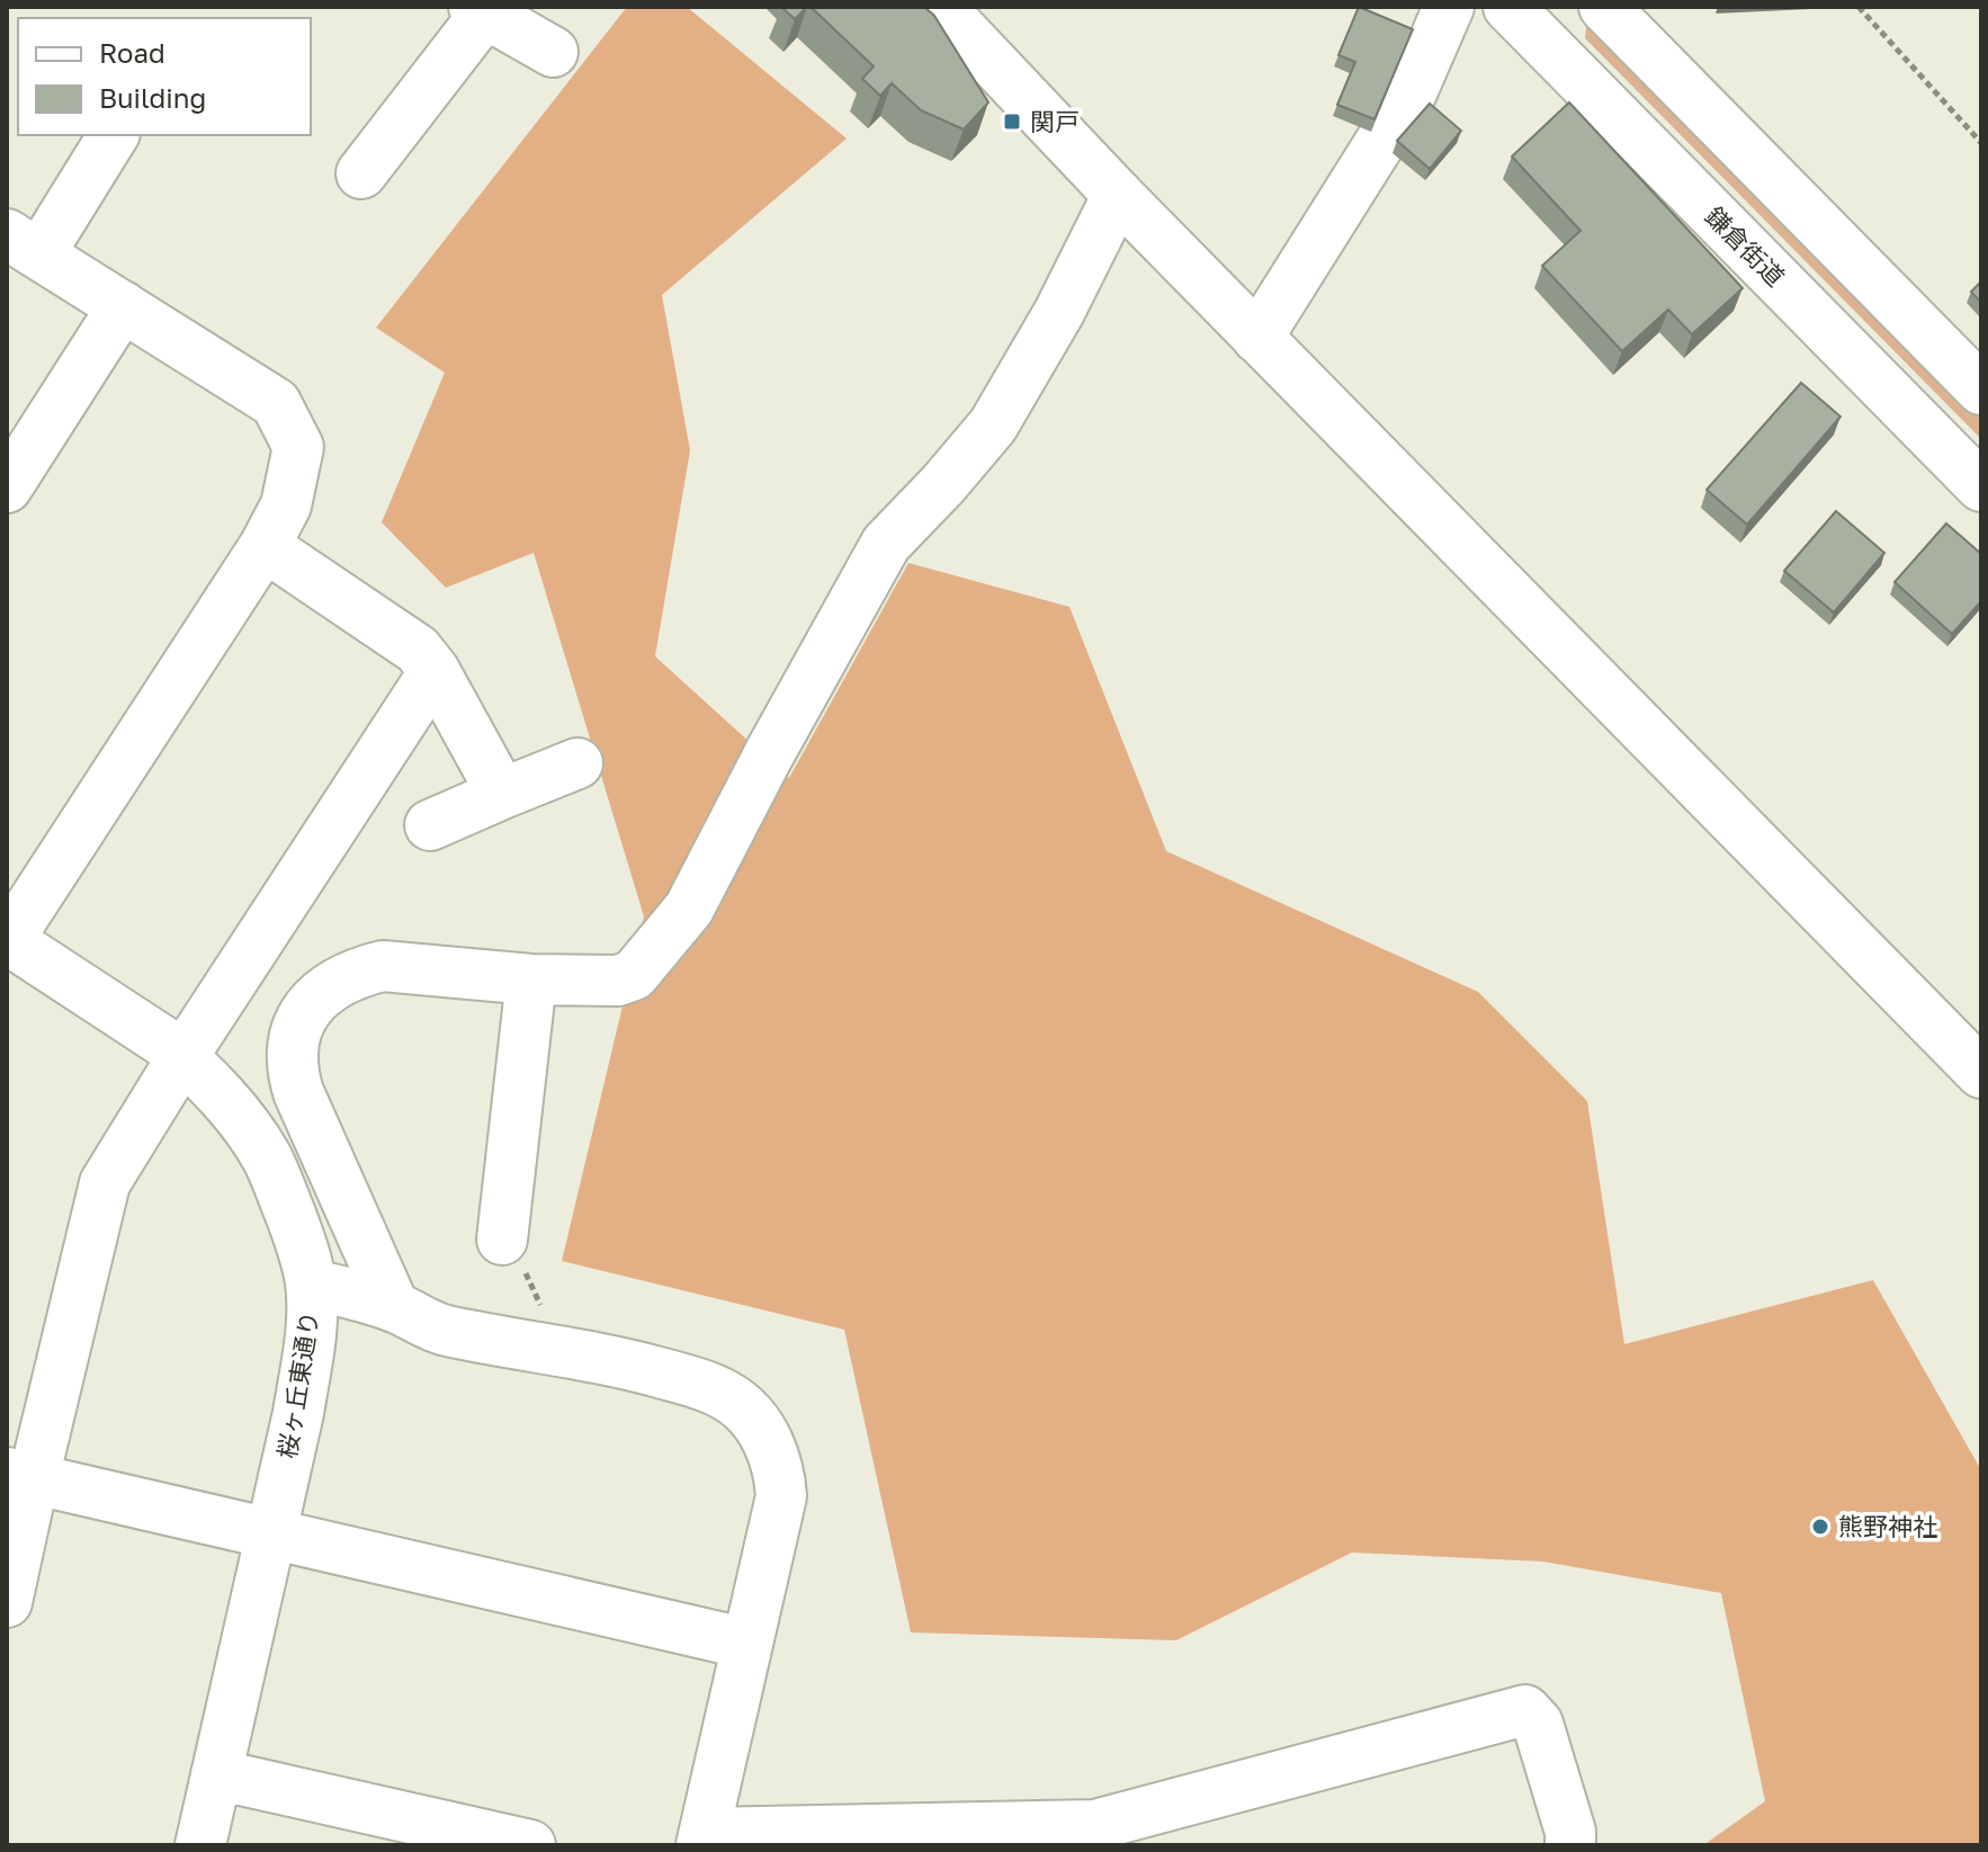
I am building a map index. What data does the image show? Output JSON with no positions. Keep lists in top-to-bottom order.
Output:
{
  "streets": {
    "street": ["鎌倉街道", "桜ヶ丘東通り"]
  },
  "places": {
    "transit": ["関戸"],
    "other": ["熊野神社"]
  },
  "legend": ["Road", "Building"]
}
